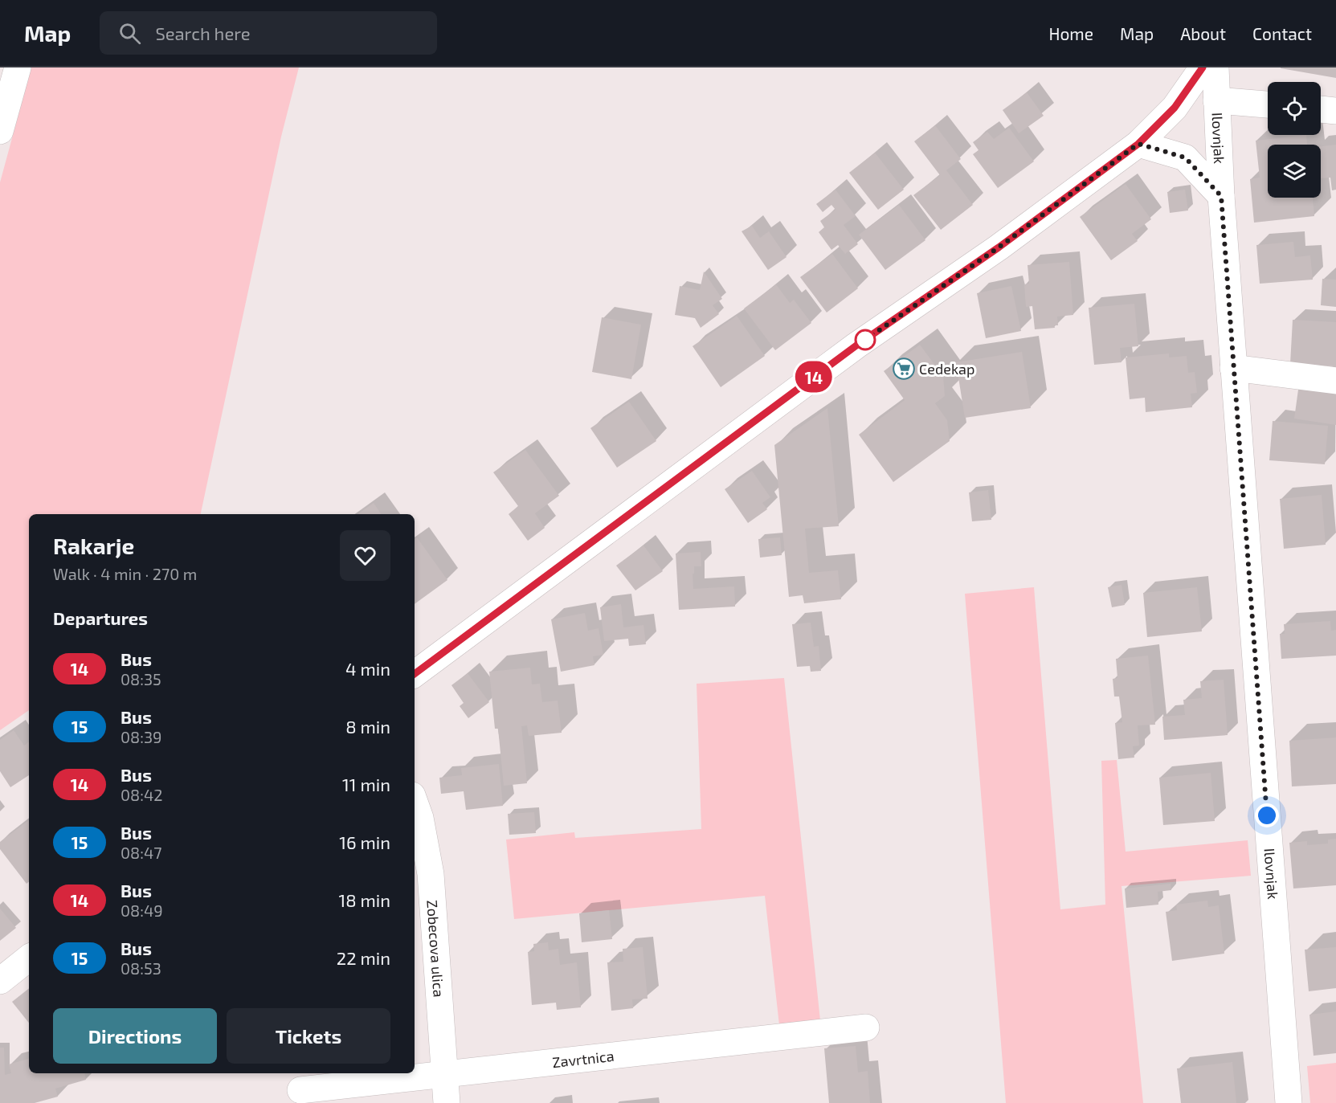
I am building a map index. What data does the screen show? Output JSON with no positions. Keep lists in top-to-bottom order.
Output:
{
  "streets": {
    "street": ["Ilovnjak", "Zobecova ulica", "Zavrtnica"]
  },
  "crossings": [
    ["Zobecova ulica", "Zavrtnica"]
  ],
  "places": {
    "supermarket": ["Cedekap"]
  },
  "lines": ["bus line 14"],
  "page": {
    "header": "Map",
    "search": "Search here",
    "nav": [
      "Home",
      "Map",
      "About",
      "Contact"
    ],
    "on_map": "14",
    "heading": [
      ["Rakarje", "Walk · 4 min · 270 m"],
      "Departures"
    ],
    "list": [
      {
        "mark": "14",
        "name": "Bus",
        "note": "08:35",
        "value": "4 min"
      },
      {
        "mark": "15",
        "name": "Bus",
        "note": "08:39",
        "value": "8 min"
      },
      {
        "mark": "14",
        "name": "Bus",
        "note": "08:42",
        "value": "11 min"
      },
      {
        "mark": "15",
        "name": "Bus",
        "note": "08:47",
        "value": "16 min"
      },
      {
        "mark": "14",
        "name": "Bus",
        "note": "08:49",
        "value": "18 min"
      },
      {
        "mark": "15",
        "name": "Bus",
        "note": "08:53",
        "value": "22 min"
      }
    ],
    "buttons": ["Directions", "Tickets"]
  }
}
